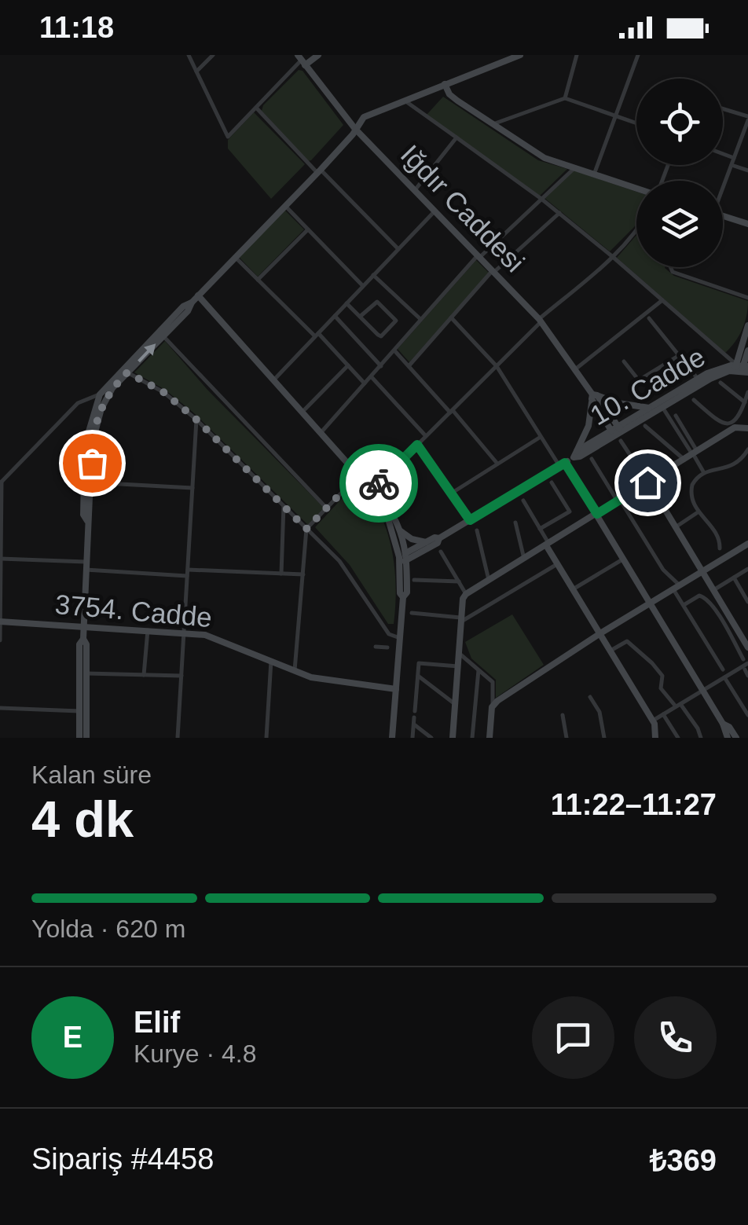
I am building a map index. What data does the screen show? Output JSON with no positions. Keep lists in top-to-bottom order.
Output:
{
  "streets": {
    "main road": ["Iğdır Caddesi", "10. Cadde", "3754. Cadde"]
  },
  "crossings": [
    ["Iğdır Caddesi", "10. Cadde"]
  ],
  "page": {
    "status": "11:18",
    "heading": ["4 dk", "Kalan süre", "11:22–11:27"],
    "panel": [
      "Elif",
      "Kurye · 4.8",
      "Sipariş #4458",
      "₺369"
    ],
    "bar": "Yolda · 620 m",
    "round": "E"
  }
}
